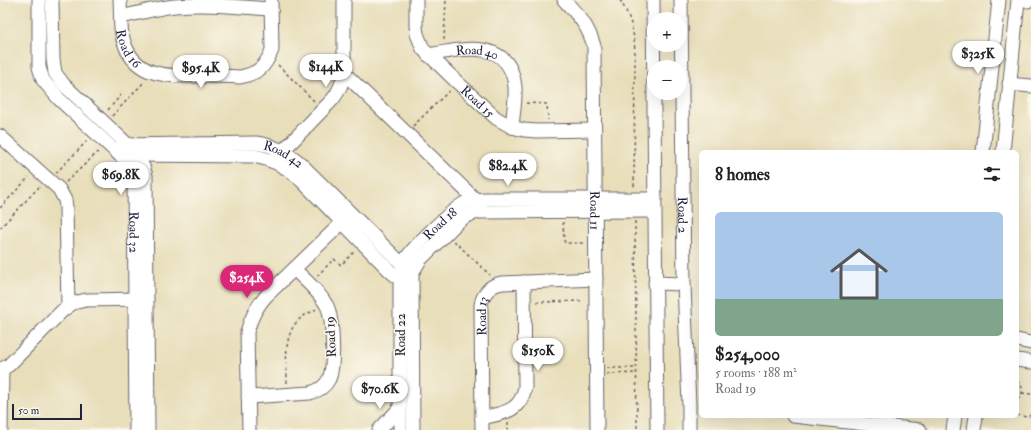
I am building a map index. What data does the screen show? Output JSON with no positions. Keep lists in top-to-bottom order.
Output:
{
  "streets": {
    "street": [
      "Road 16",
      "Road 40",
      "Road 15",
      "Road 42",
      "Road 11",
      "Road 2",
      "Road 18",
      "Road 32",
      "Road 13",
      "Road 22",
      "Road 19"
    ]
  },
  "crossings": [
    ["Road 40", "Road 15"],
    ["Road 15", "Road 11"],
    ["Road 42", "Road 18"],
    ["Road 42", "Road 32"],
    ["Road 42", "Road 22"],
    ["Road 11", "Road 18"],
    ["Road 11", "Road 13"],
    ["Road 18", "Road 22"]
  ],
  "scale_bar": "50 m",
  "page": {
    "map_buttons": ["+", "−"],
    "price": [
      "$325K",
      "$144K",
      "$95.4K",
      "$82.4K",
      "$69.8K",
      "$254K",
      "$150K",
      "$70.6K"
    ],
    "heading": "8 homes",
    "list": [
      {
        "name": "$254,000",
        "note": "5 rooms · 188 m² · Road 19"
      }
    ],
    "scale": "50 m"
  }
}
